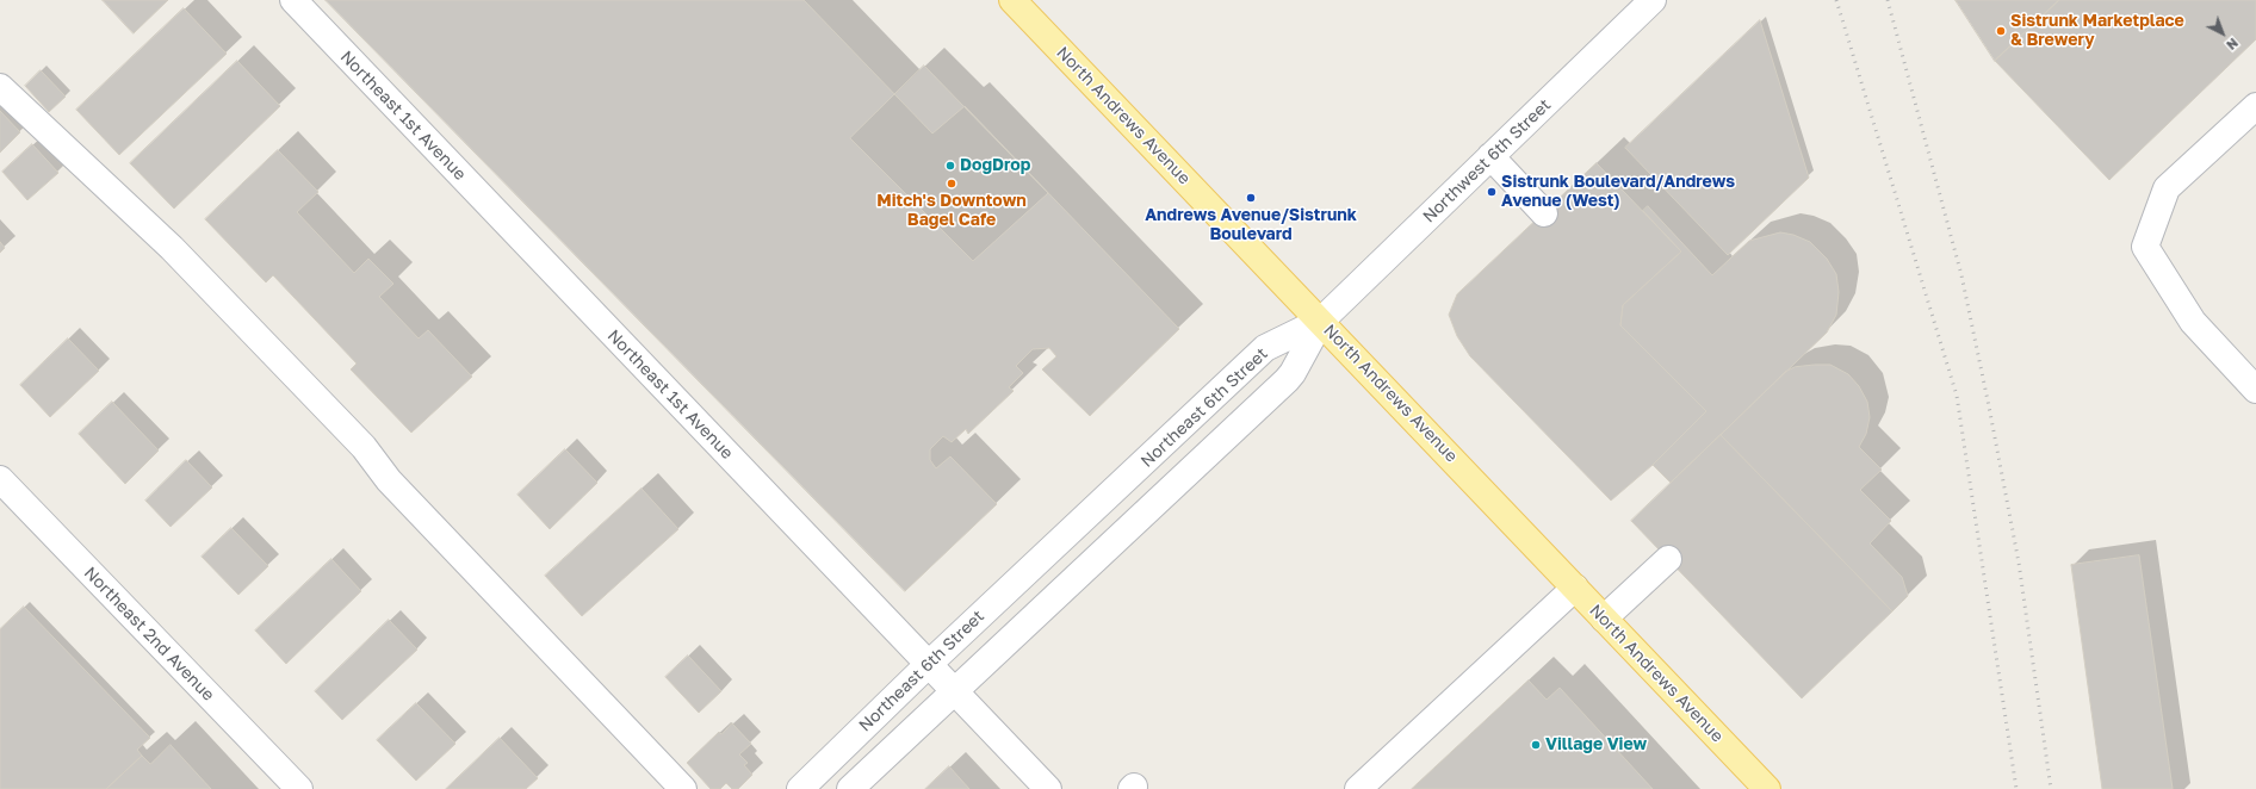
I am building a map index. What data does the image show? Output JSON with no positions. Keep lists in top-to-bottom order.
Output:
{
  "streets": {
    "main road": ["North Andrews Avenue"],
    "street": [
      "Northeast 1st Avenue",
      "Northwest 6th Street",
      "Northeast 6th Street",
      "Northeast 2nd Avenue"
    ]
  },
  "crossings": [
    ["Northeast 1st Avenue", "Northeast 6th Street"],
    ["North Andrews Avenue", "Northwest 6th Street"],
    ["North Andrews Avenue", "Northeast 6th Street"],
    ["Northwest 6th Street", "Northeast 6th Street"]
  ],
  "places": [
    "Sistrunk Marketplace & Brewery",
    "DogDrop",
    "Mitch's Downtown Bagel Cafe",
    "Sistrunk Boulevard/Andrews Avenue (West)",
    "Andrews Avenue/Sistrunk Boulevard",
    "Village View"
  ],
  "north": "bottom right"
}
